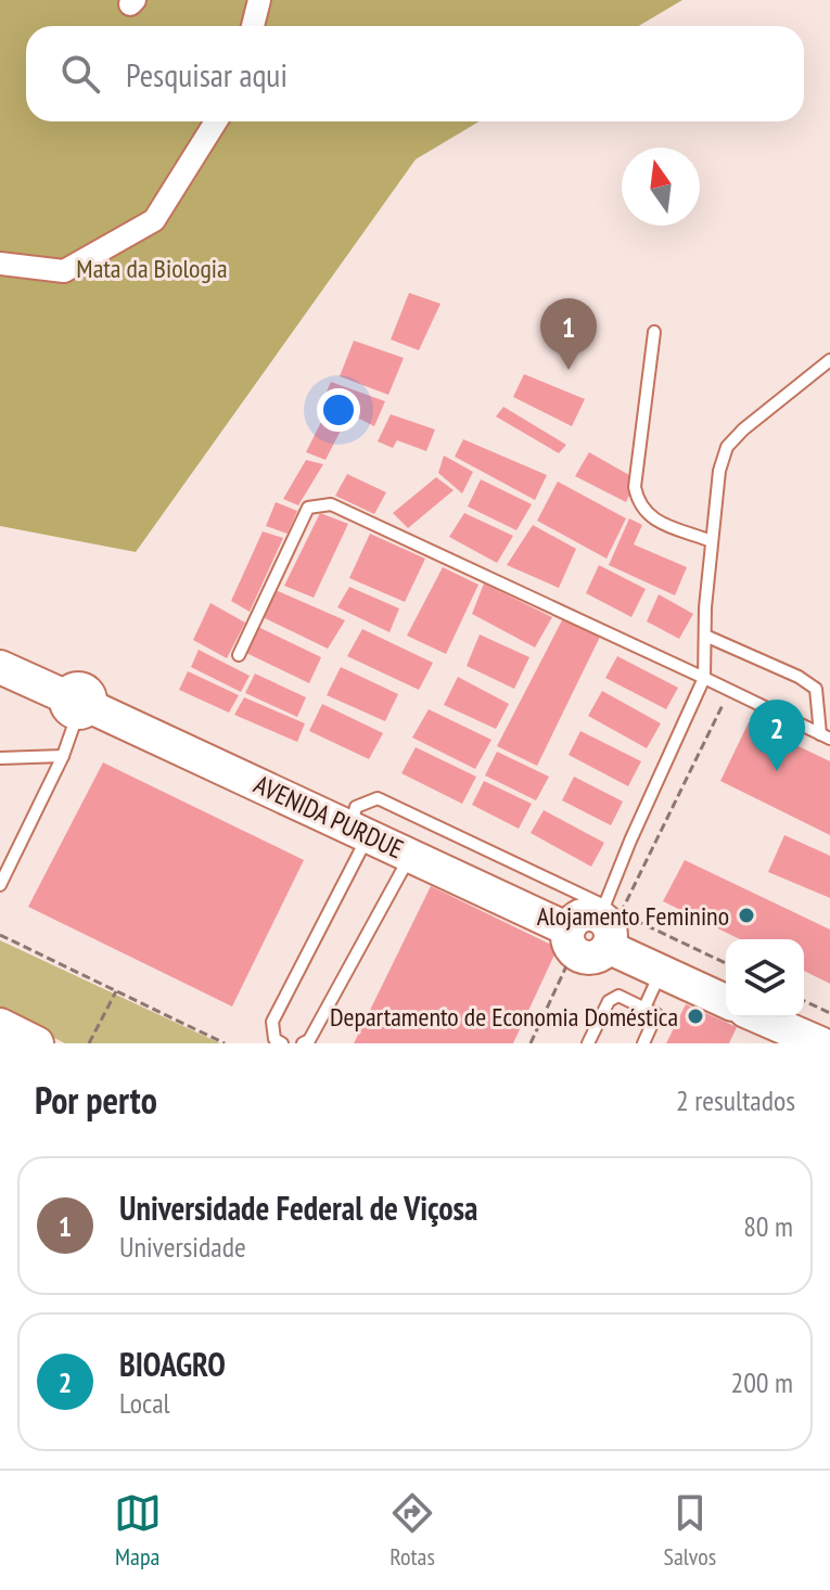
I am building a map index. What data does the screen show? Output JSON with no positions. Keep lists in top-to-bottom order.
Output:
{
  "streets": {
    "street": ["AVENIDA PURDUE"]
  },
  "parks": ["Mata da Biologia"],
  "places": ["Alojamento Feminino", "Departamento de Economia Doméstica"],
  "north": "top",
  "page": {
    "search": "Pesquisar aqui",
    "pins": ["1", "2"],
    "heading": ["Por perto", "2 resultados"],
    "list": [
      {
        "mark": "1",
        "name": "Universidade Federal de Viçosa",
        "note": "Universidade",
        "value": "80 m"
      },
      {
        "mark": "2",
        "name": "BIOAGRO",
        "note": "Local",
        "value": "200 m"
      }
    ],
    "nav": ["Mapa", "Rotas", "Salvos"]
  }
}
